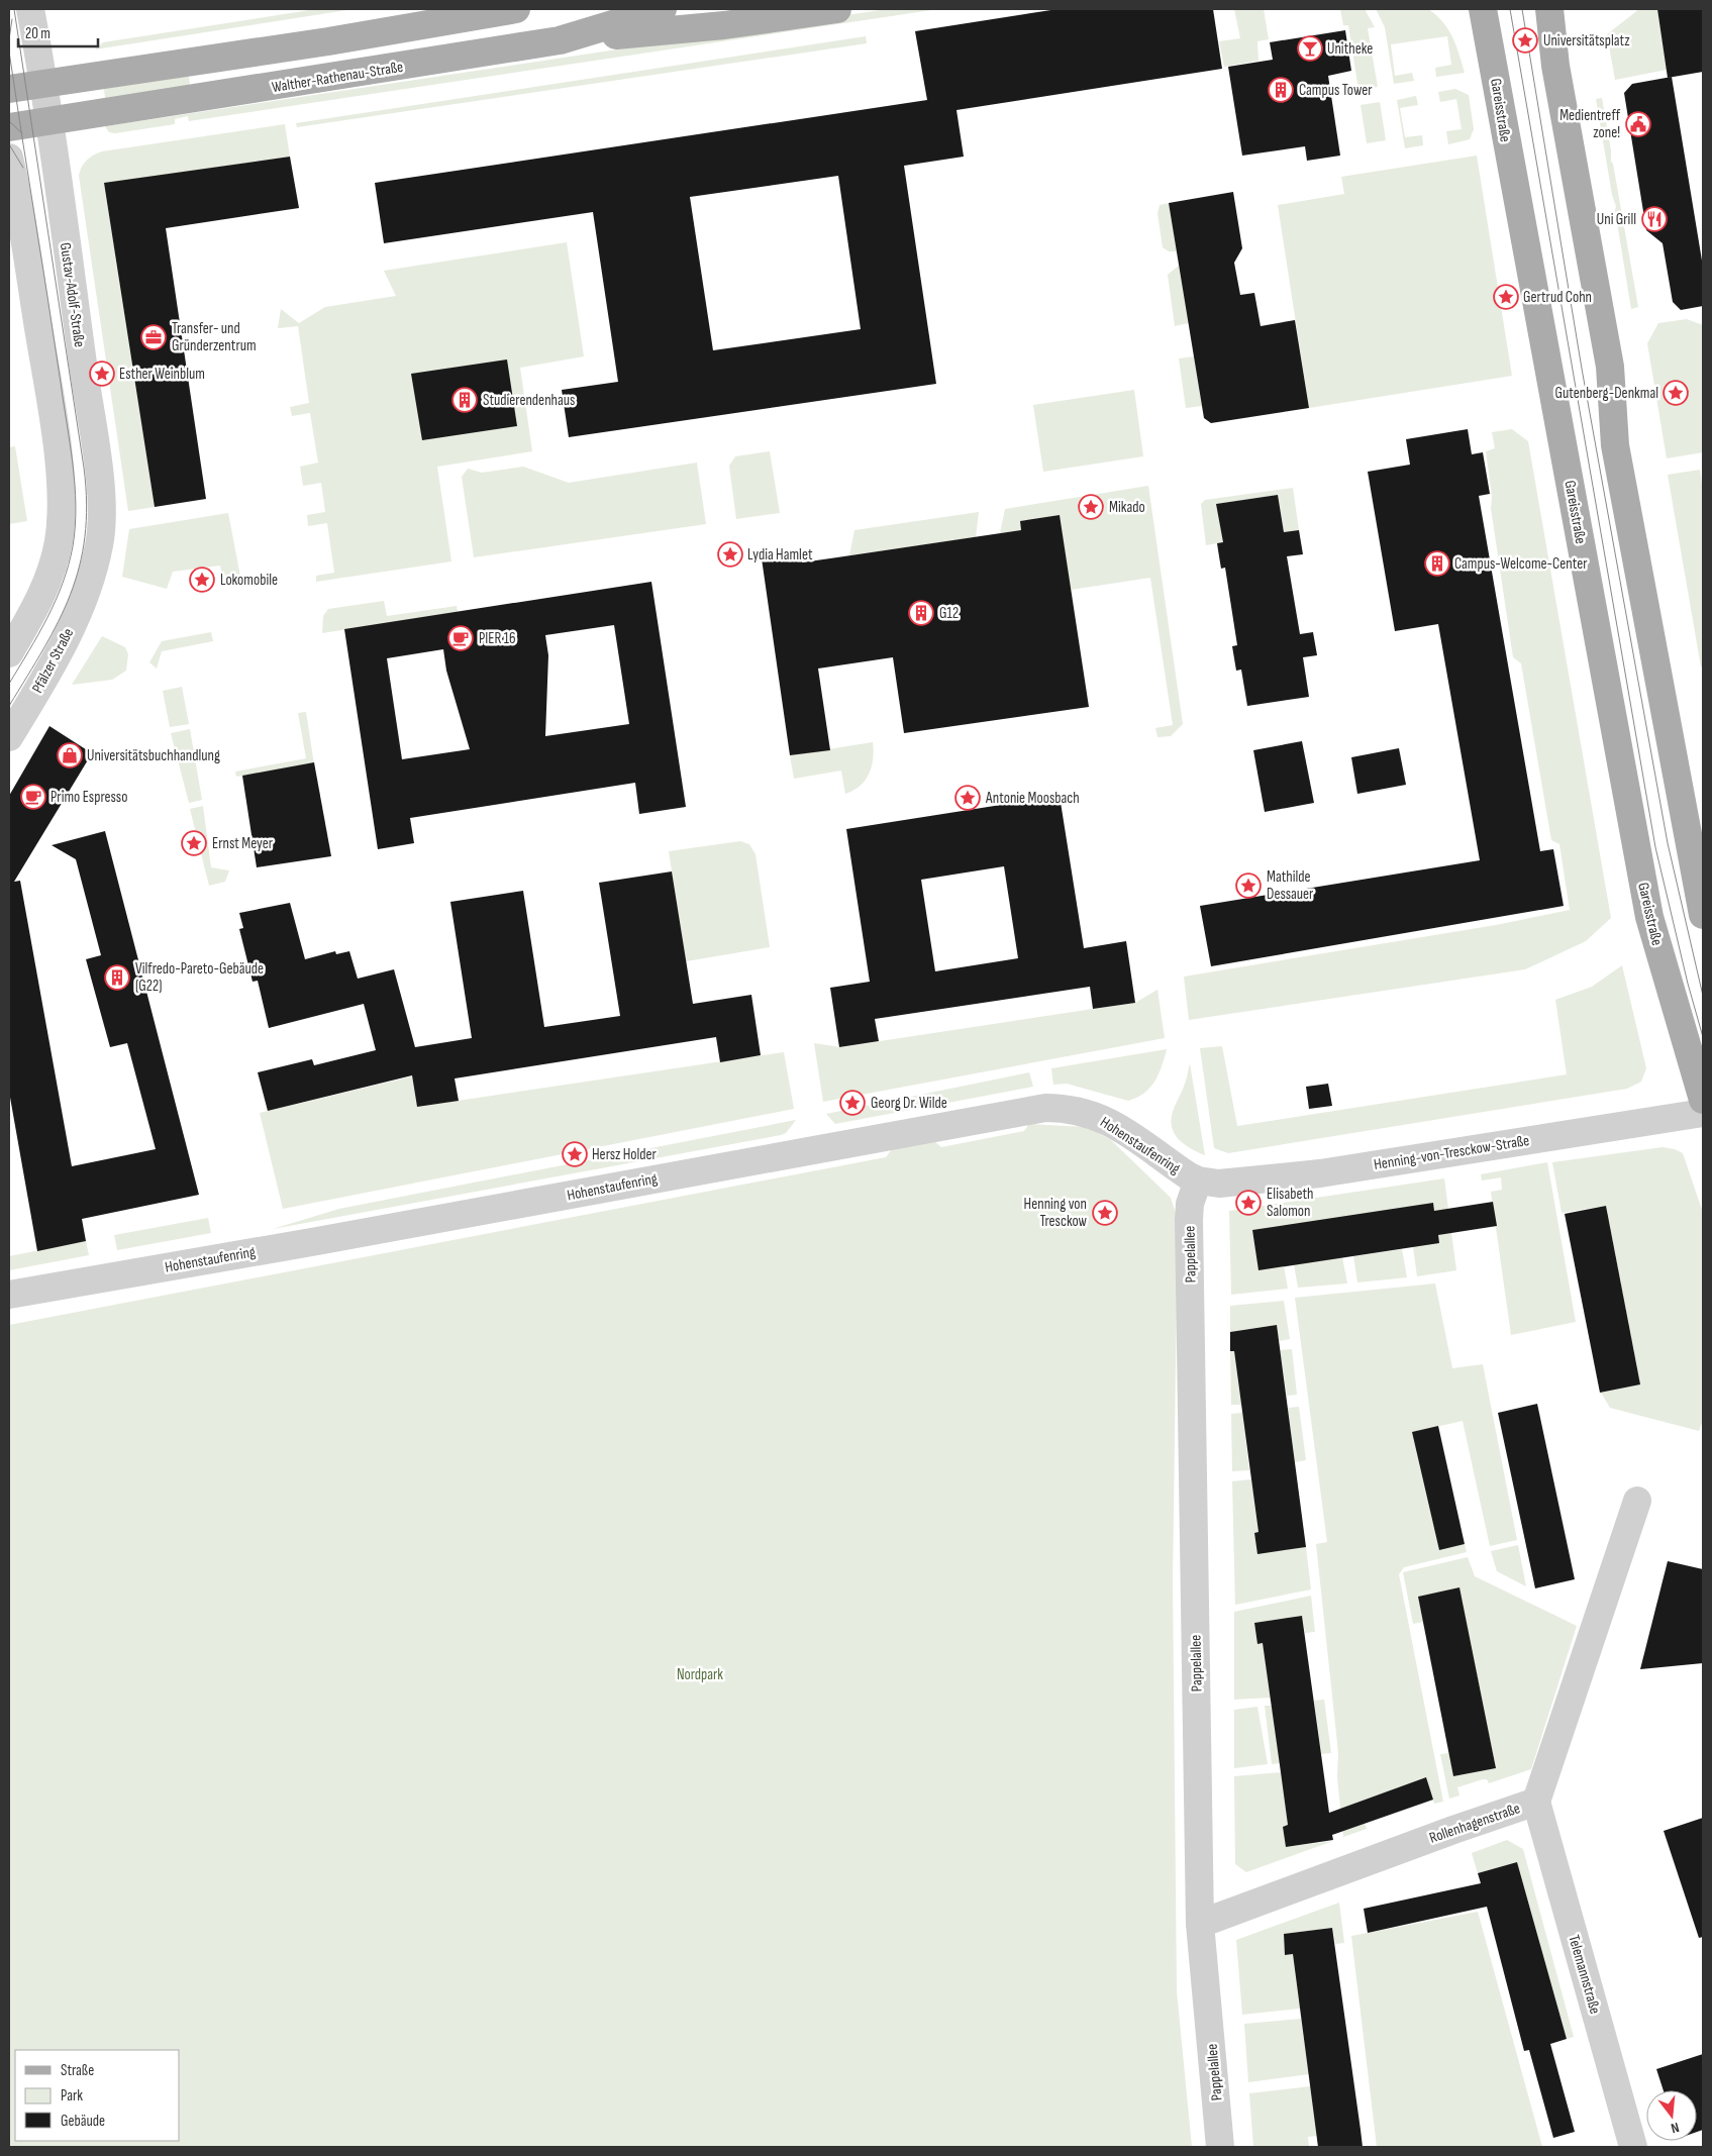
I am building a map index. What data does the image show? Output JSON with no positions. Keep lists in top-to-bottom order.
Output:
{
  "streets": {
    "main road": ["Walther-Rathenau-Straße", "Gareisstraße"],
    "street": [
      "Gustav-Adolf-Straße",
      "Pfälzer Straße",
      "Hohenstaufenring",
      "Henning-von-Tresckow-Straße",
      "Pappelallee",
      "Rollenhagenstraße",
      "Telemannstraße"
    ]
  },
  "crossings": [
    ["Walther-Rathenau-Straße", "Gustav-Adolf-Straße"],
    ["Gustav-Adolf-Straße", "Pfälzer Straße"],
    ["Hohenstaufenring", "Henning-von-Tresckow-Straße"],
    ["Hohenstaufenring", "Pappelallee"],
    ["Henning-von-Tresckow-Straße", "Pappelallee"],
    ["Pappelallee", "Rollenhagenstraße"],
    ["Rollenhagenstraße", "Telemannstraße"]
  ],
  "parks": ["Nordpark"],
  "places": {
    "place": [
      "Universitätsplatz",
      "Gertrud Cohn",
      "Esther Weinblum",
      "Gutenberg-Denkmal",
      "Mikado",
      "Lydia Hamlet",
      "Lokomobile",
      "Antonie Moosbach",
      "Ernst Meyer",
      "Mathilde Dessauer",
      "Georg Dr. Wilde",
      "Hersz Holder",
      "Elisabeth Salomon",
      "Henning von Tresckow"
    ],
    "bar": ["Unitheke"],
    "building": [
      "Campus Tower",
      "Studierendenhaus",
      "Campus-Welcome-Center",
      "G12",
      "Vilfredo-Pareto-Gebäude (G22)"
    ],
    "public building": ["Medientreff zone!"],
    "restaurant": ["Uni Grill"],
    "office": ["Transfer- und Gründerzentrum"],
    "cafe": ["PIER 16", "Primo Espresso"],
    "shop": ["Universitätsbuchhandlung"]
  },
  "legend": ["Straße", "Park", "Gebäude"],
  "scale_bar": "20 m",
  "north": "bottom"
}
